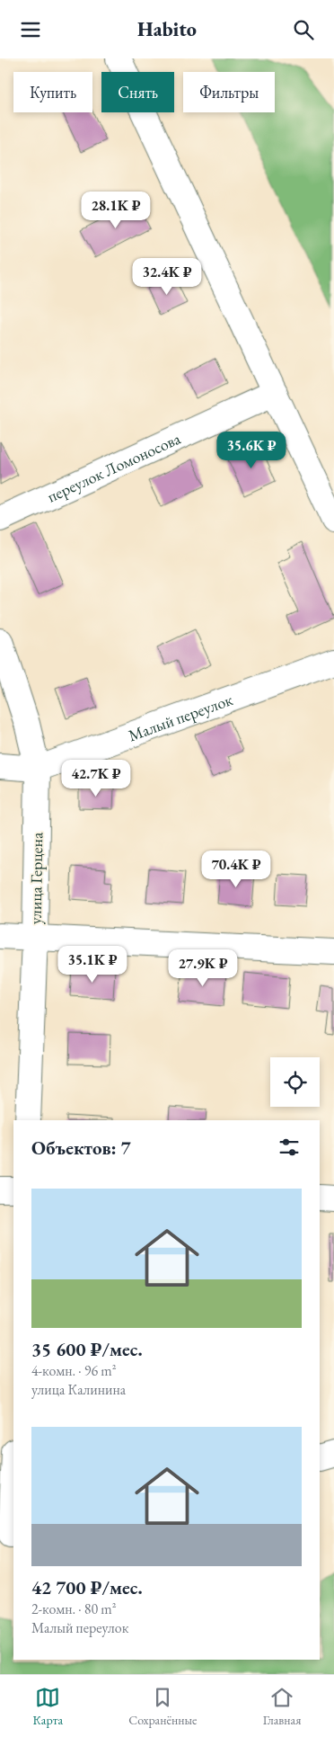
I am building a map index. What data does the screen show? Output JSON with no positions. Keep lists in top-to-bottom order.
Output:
{
  "streets": {
    "street": ["переулок Ломоносова", "Малый переулок", "улица Герцена"]
  },
  "crossings": [
    ["Малый переулок", "улица Герцена"]
  ],
  "page": {
    "header": "Habito",
    "chip": ["Купить", "Снять", "Фильтры"],
    "price": [
      "28.1K ₽",
      "32.4K ₽",
      "35.6K ₽",
      "42.7K ₽",
      "70.4K ₽",
      "35.1K ₽",
      "27.9K ₽"
    ],
    "heading": "Объектов: 7",
    "list": [
      {
        "name": "35 600 ₽/мес.",
        "note": "4-комн. · 96 m² · улица Калинина"
      },
      {
        "name": "42 700 ₽/мес.",
        "note": "2-комн. · 80 m² · Малый переулок"
      }
    ],
    "tabs": ["Карта", "Сохранённые", "Главная"]
  }
}
